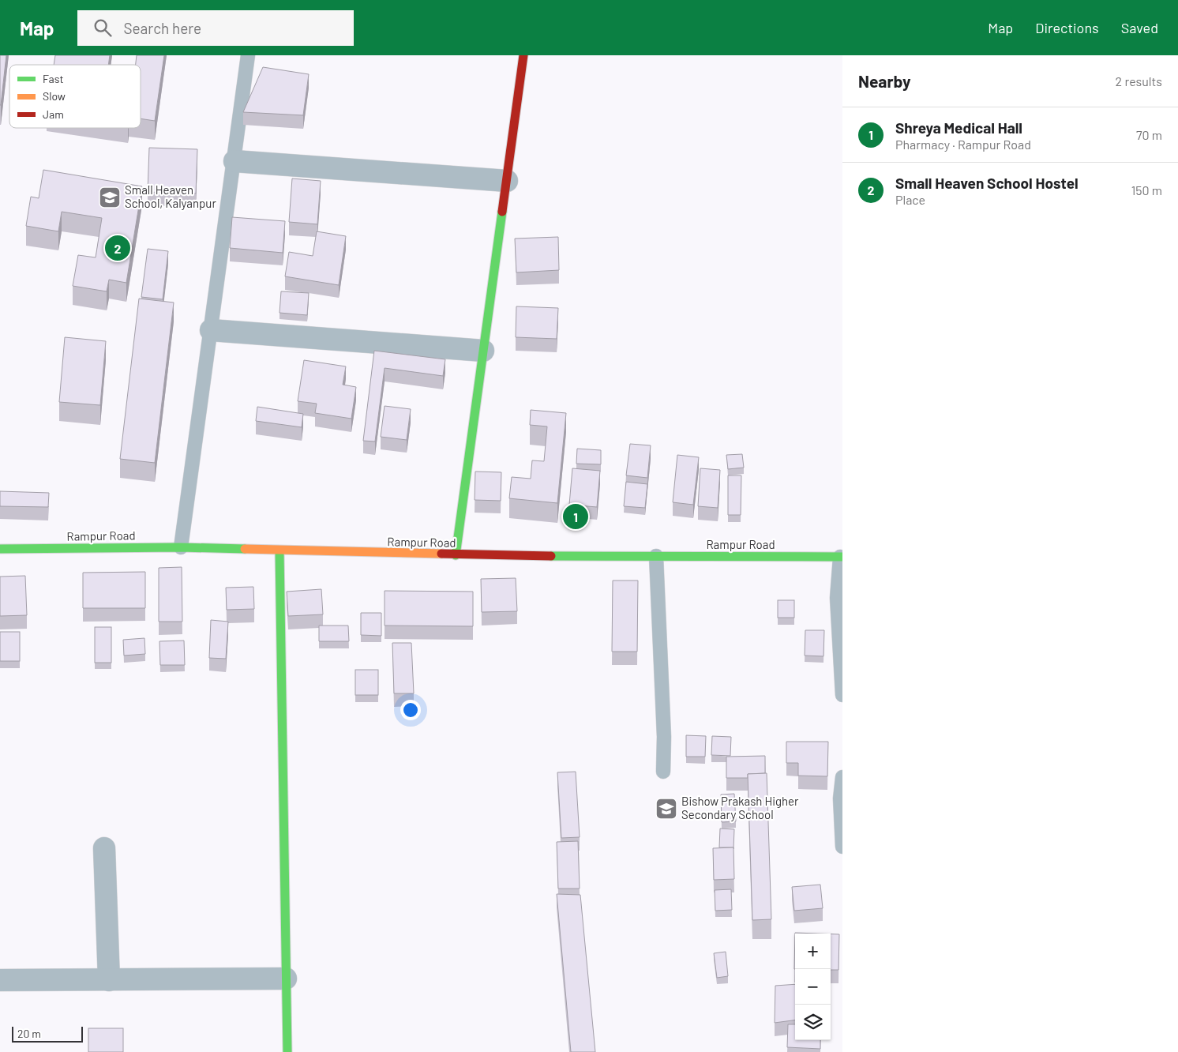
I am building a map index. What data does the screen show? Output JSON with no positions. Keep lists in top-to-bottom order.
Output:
{
  "streets": {
    "street": ["Rampur Road"]
  },
  "places": {
    "school or university": ["Small Heaven School, Kalyanpur", "Bishow Prakash Higher Secondary School"]
  },
  "legend": ["Fast", "Slow", "Jam"],
  "scale_bar": "20 m",
  "page": {
    "header": "Map",
    "search": "Search here",
    "nav": ["Map", "Directions", "Saved"],
    "heading": ["Nearby", "2 results"],
    "list": [
      {
        "mark": "1",
        "name": "Shreya Medical Hall",
        "note": "Pharmacy · Rampur Road",
        "value": "70 m"
      },
      {
        "mark": "2",
        "name": "Small Heaven School Hostel",
        "note": "Place",
        "value": "150 m"
      }
    ],
    "pins": ["2", "1"],
    "map_buttons": ["+", "−"],
    "scale": "20 m"
  }
}
